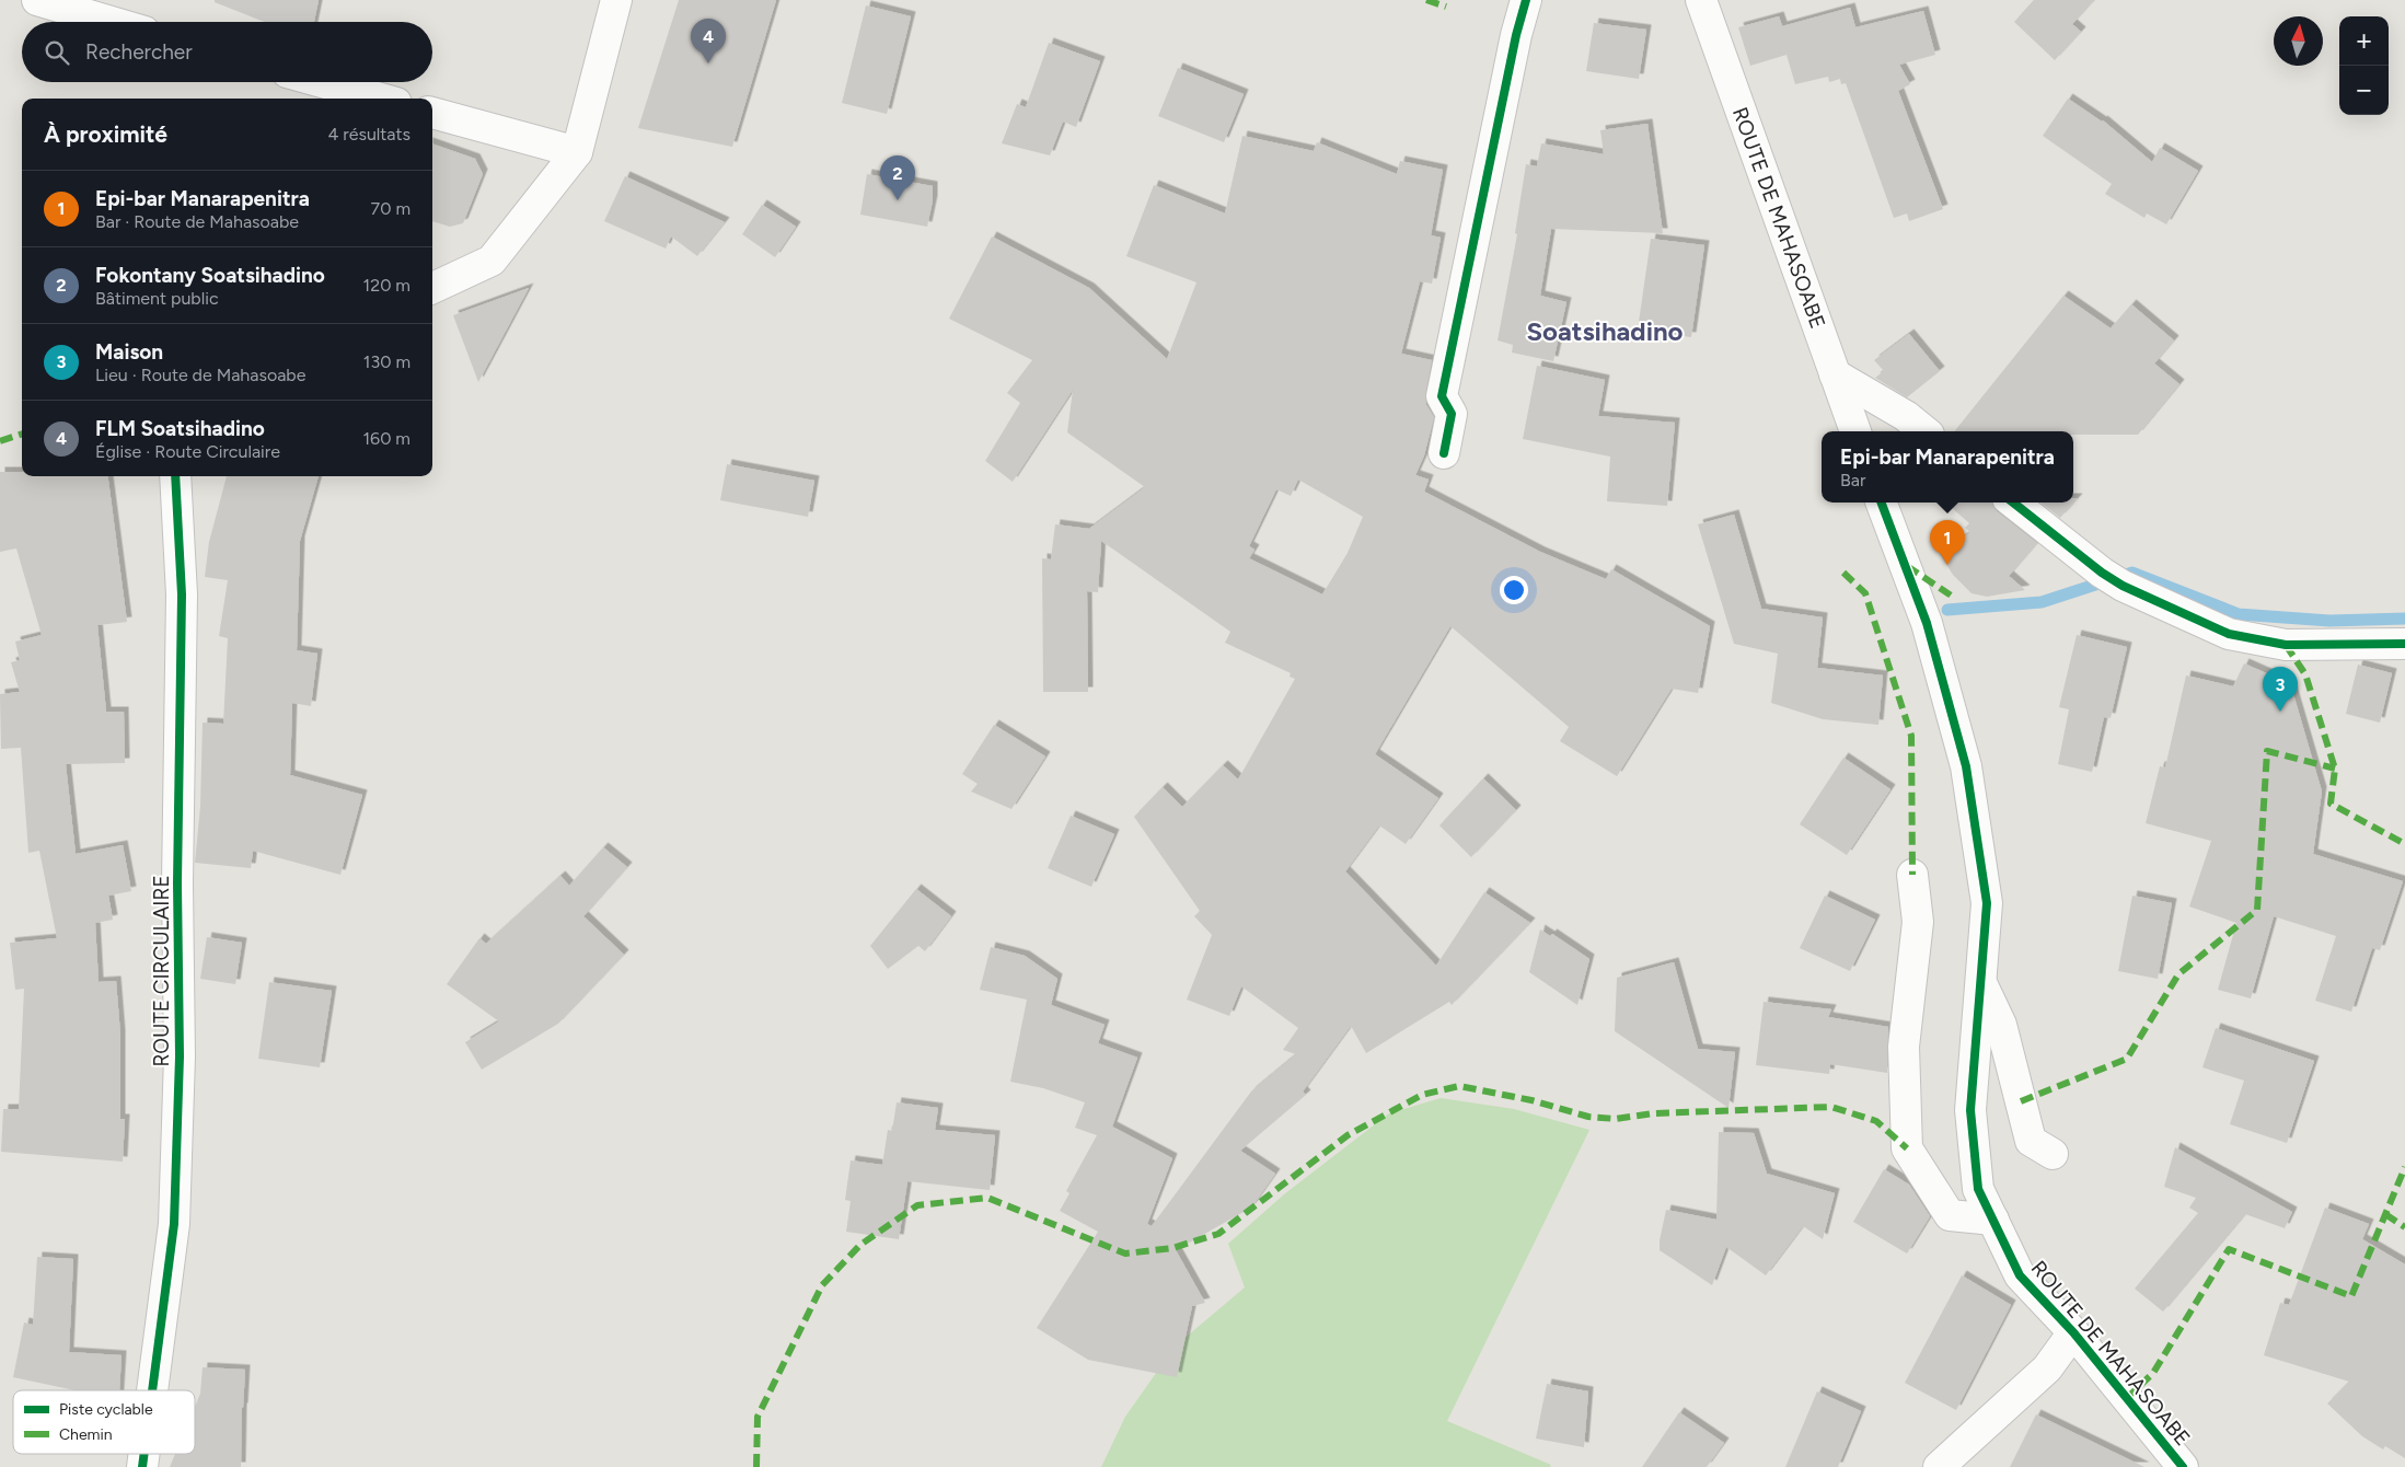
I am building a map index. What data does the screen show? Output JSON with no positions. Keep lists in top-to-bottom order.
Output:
{
  "streets": {
    "street": ["ROUTE DE MAHASOABE", "ROUTE CIRCULAIRE"]
  },
  "districts": ["Soatsihadino"],
  "legend": ["Piste cyclable", "Chemin"],
  "north": "top",
  "page": {
    "map_buttons": ["+", "−"],
    "pins": [
      "4",
      "2",
      "1",
      "3"
    ],
    "search": "Rechercher",
    "heading": ["À proximité", "4 résultats"],
    "list": [
      {
        "mark": "1",
        "name": "Epi-bar Manarapenitra",
        "note": "Bar · Route de Mahasoabe",
        "value": "70 m"
      },
      {
        "mark": "2",
        "name": "Fokontany Soatsihadino",
        "note": "Bâtiment public",
        "value": "120 m"
      },
      {
        "mark": "3",
        "name": "Maison",
        "note": "Lieu · Route de Mahasoabe",
        "value": "130 m"
      },
      {
        "mark": "4",
        "name": "FLM Soatsihadino",
        "note": "Église · Route Circulaire",
        "value": "160 m"
      }
    ],
    "popup": ["Epi-bar Manarapenitra", "Bar"]
  }
}
